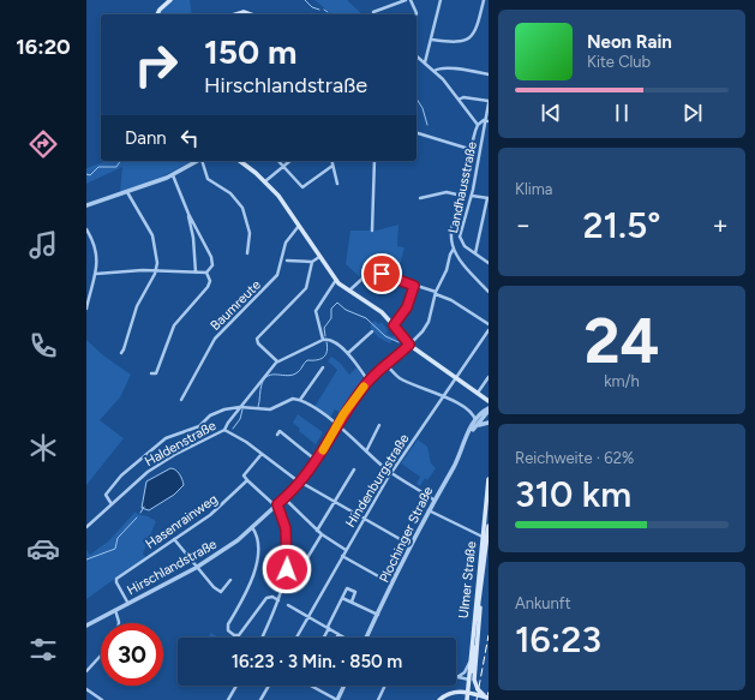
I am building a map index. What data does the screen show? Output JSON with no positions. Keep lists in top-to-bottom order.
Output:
{
  "streets": {
    "main road": ["Ulmer Straße"],
    "street": [
      "Landhausstraße",
      "Baumreute",
      "Haldenstraße",
      "Hindenburgstraße",
      "Hasenrainweg",
      "Plochinger Straße",
      "Hirschlandstraße"
    ]
  },
  "crossings": [
    ["Hasenrainweg", "Hirschlandstraße"]
  ],
  "page": {
    "tabs": "16:20",
    "turn": ["150 m", "Hirschlandstraße"],
    "song": ["Neon Rain", "Kite Club"],
    "then": "Dann",
    "tile": [
      "Klima",
      ["24", "km/h"],
      ["Reichweite · 62%", "310 km"],
      ["Ankunft", "16:23"]
    ],
    "heat": ["−", "21.5°", "+"],
    "limit": "30",
    "trip": "16:23 · 3 Min. · 850 m"
  }
}
